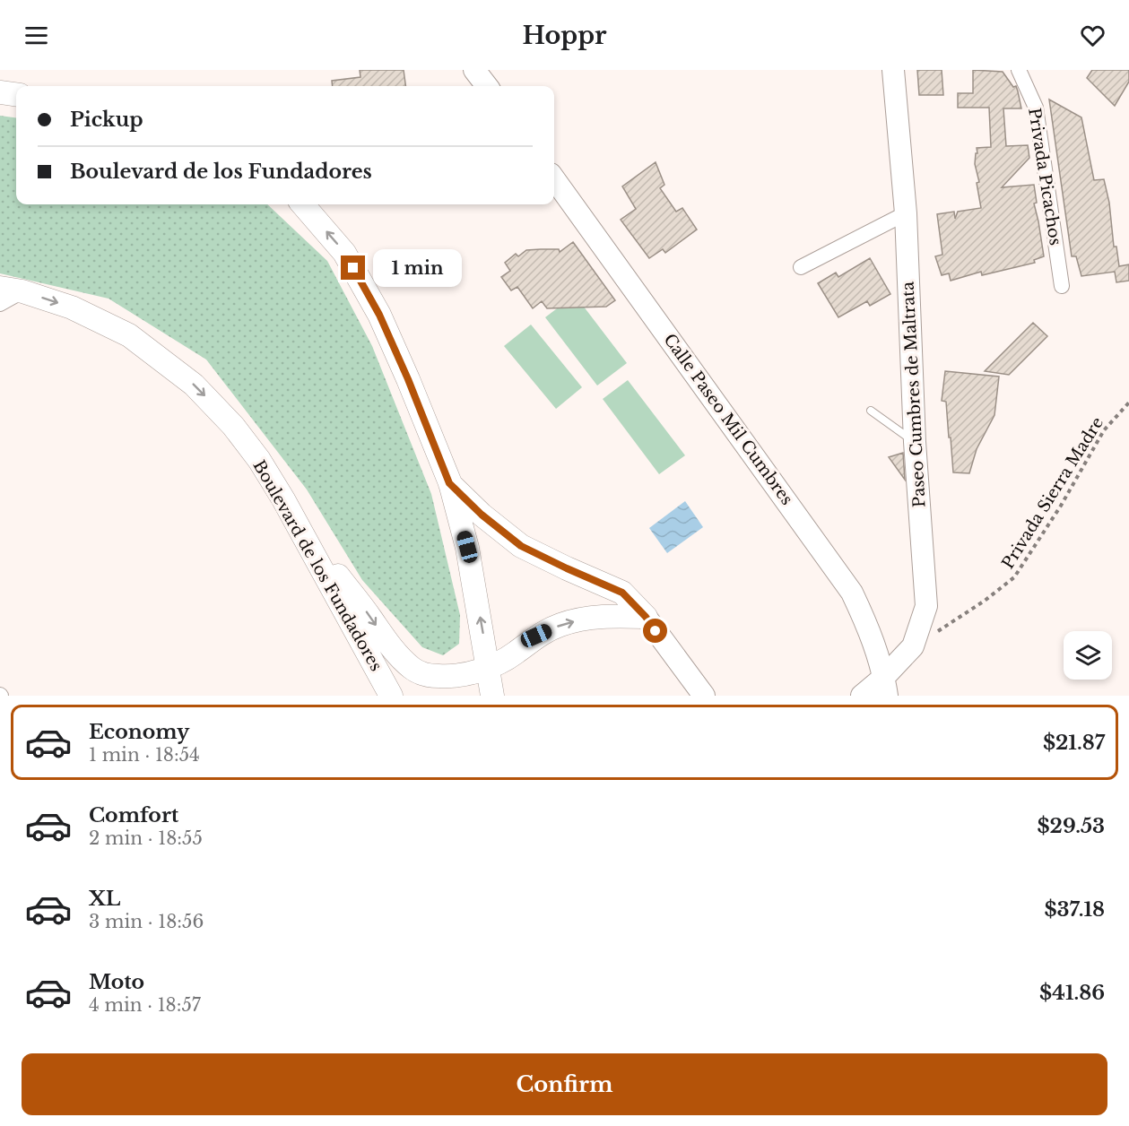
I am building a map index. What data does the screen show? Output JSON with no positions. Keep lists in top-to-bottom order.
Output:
{
  "streets": {
    "main road": ["Paseo Cumbres de Maltrata", "Calle Paseo Mil Cumbres", "Boulevard de los Fundadores"],
    "street": ["Privada Picachos"],
    "path": ["Privada Sierra Madre"]
  },
  "crossings": [
    ["Paseo Cumbres de Maltrata", "Calle Paseo Mil Cumbres"],
    ["Paseo Cumbres de Maltrata", "Privada Sierra Madre"]
  ],
  "page": {
    "header": "Hoppr",
    "banner": ["Pickup", "Boulevard de los Fundadores"],
    "bubble": "1 min",
    "list": [
      {
        "name": "Economy",
        "note": "1 min · 18:54",
        "value": "$21.87"
      },
      {
        "name": "Comfort",
        "note": "2 min · 18:55",
        "value": "$29.53"
      },
      {
        "name": "XL",
        "note": "3 min · 18:56",
        "value": "$37.18"
      },
      {
        "name": "Moto",
        "note": "4 min · 18:57",
        "value": "$41.86"
      }
    ],
    "buttons": "Confirm"
  }
}
